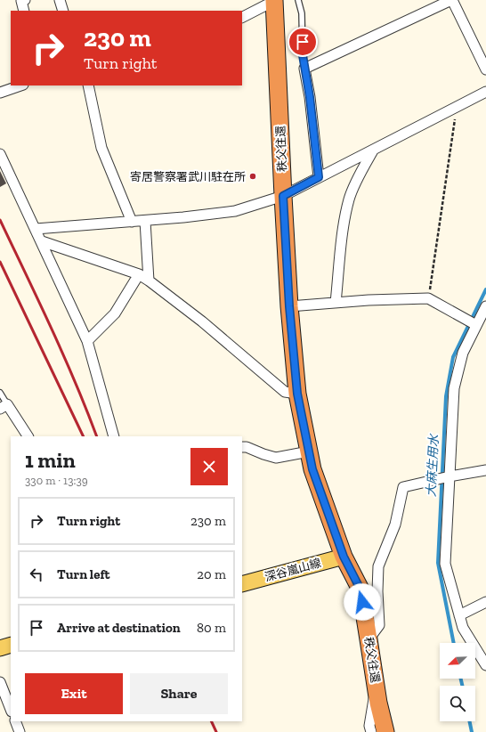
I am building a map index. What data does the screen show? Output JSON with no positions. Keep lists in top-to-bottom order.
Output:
{
  "streets": {
    "highway": ["秩父往還"],
    "main road": ["深谷嵐山線"]
  },
  "crossings": [
    ["秩父往還", "深谷嵐山線"]
  ],
  "water": ["大麻生用水"],
  "places": ["寄居警察署武川駐在所"],
  "north": "bottom left",
  "page": {
    "turn": ["230 m", "Turn right"],
    "heading": ["1 min", "330 m · 13:39"],
    "list": [
      {
        "name": "Turn right",
        "value": "230 m"
      },
      {
        "name": "Turn left",
        "value": "20 m"
      },
      {
        "name": "Arrive at destination",
        "value": "80 m"
      }
    ],
    "buttons": ["Exit", "Share"]
  }
}
